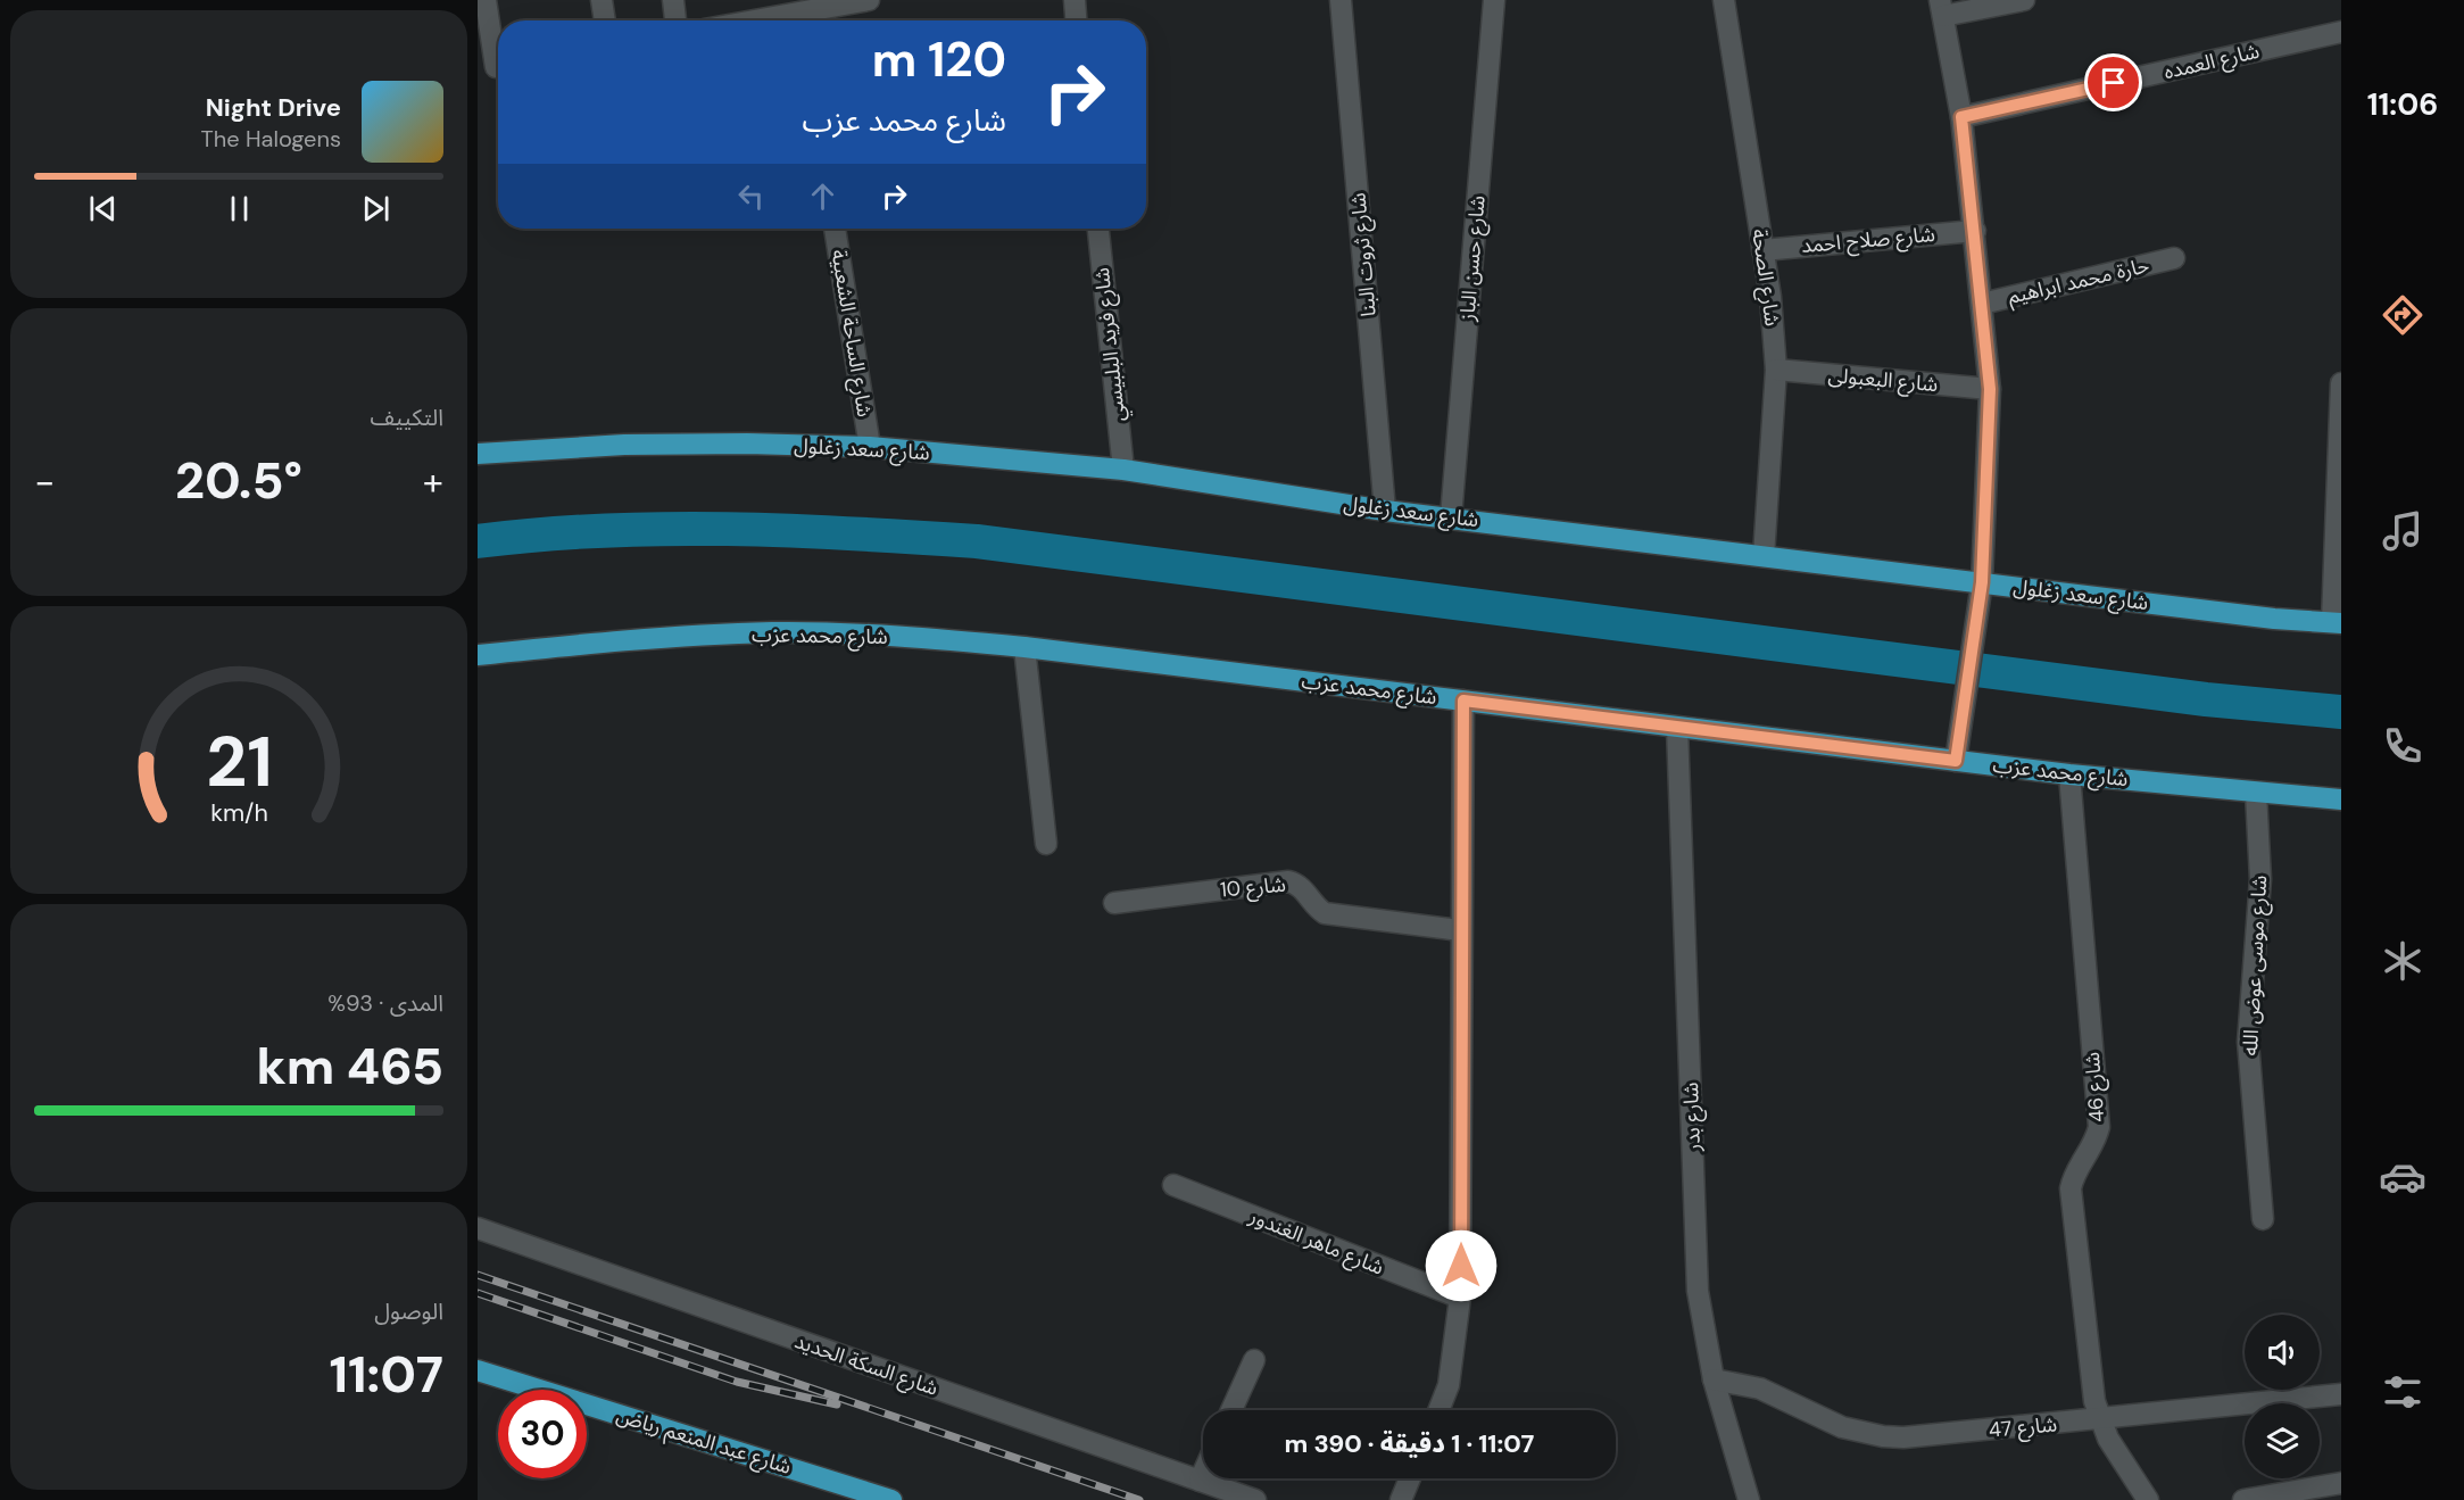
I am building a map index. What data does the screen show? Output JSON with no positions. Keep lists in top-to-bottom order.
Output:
{
  "streets": {
    "main road": ["شارع سعد زغلول", "شارع محمد عزب", "شارع عبد المنعم رياض"],
    "street": [
      "شارع العمده",
      "شارع صلاح احمد",
      "شارع ثروت البنا",
      "شارع حسن الباز",
      "شارع الصحة",
      "حارة محمد ابراهيم",
      "شارع الساحة الشعبية",
      "شارع فريد البلبيسي",
      "شارع البعبولى",
      "شارع 10",
      "شارع موسى عوض الله",
      "شارع 46",
      "شارع بدر",
      "شارع ماهر الغندور",
      "شارع السكة الحديد",
      "شارع 47"
    ]
  },
  "crossings": [
    ["شارع صلاح احمد", "شارع الصحة"],
    ["شارع ثروت البنا", "شارع سعد زغلول"],
    ["شارع حسن الباز", "شارع سعد زغلول"],
    ["شارع الصحة", "شارع البعبولى"],
    ["شارع الصحة", "شارع سعد زغلول"],
    ["شارع الساحة الشعبية", "شارع سعد زغلول"],
    ["شارع فريد البلبيسي", "شارع سعد زغلول"],
    ["شارع محمد عزب", "شارع موسى عوض الله"],
    ["شارع محمد عزب", "شارع 46"],
    ["شارع محمد عزب", "شارع بدر"],
    ["شارع 46", "شارع 47"],
    ["شارع بدر", "شارع 47"]
  ],
  "page": {
    "tabs": "11:06",
    "turn": ["120 m", "شارع محمد عزب"],
    "song": ["Night Drive", "The Halogens"],
    "tile": [
      "التكييف",
      ["المدى · 93%", "465 km"],
      ["الوصول", "11:07"]
    ],
    "heat": ["−", "20.5°", "+"],
    "limit": "30",
    "trip": "11:07 · 1 دقيقة · 390 m",
    "gauge": ["21", "km/h"]
  }
}
